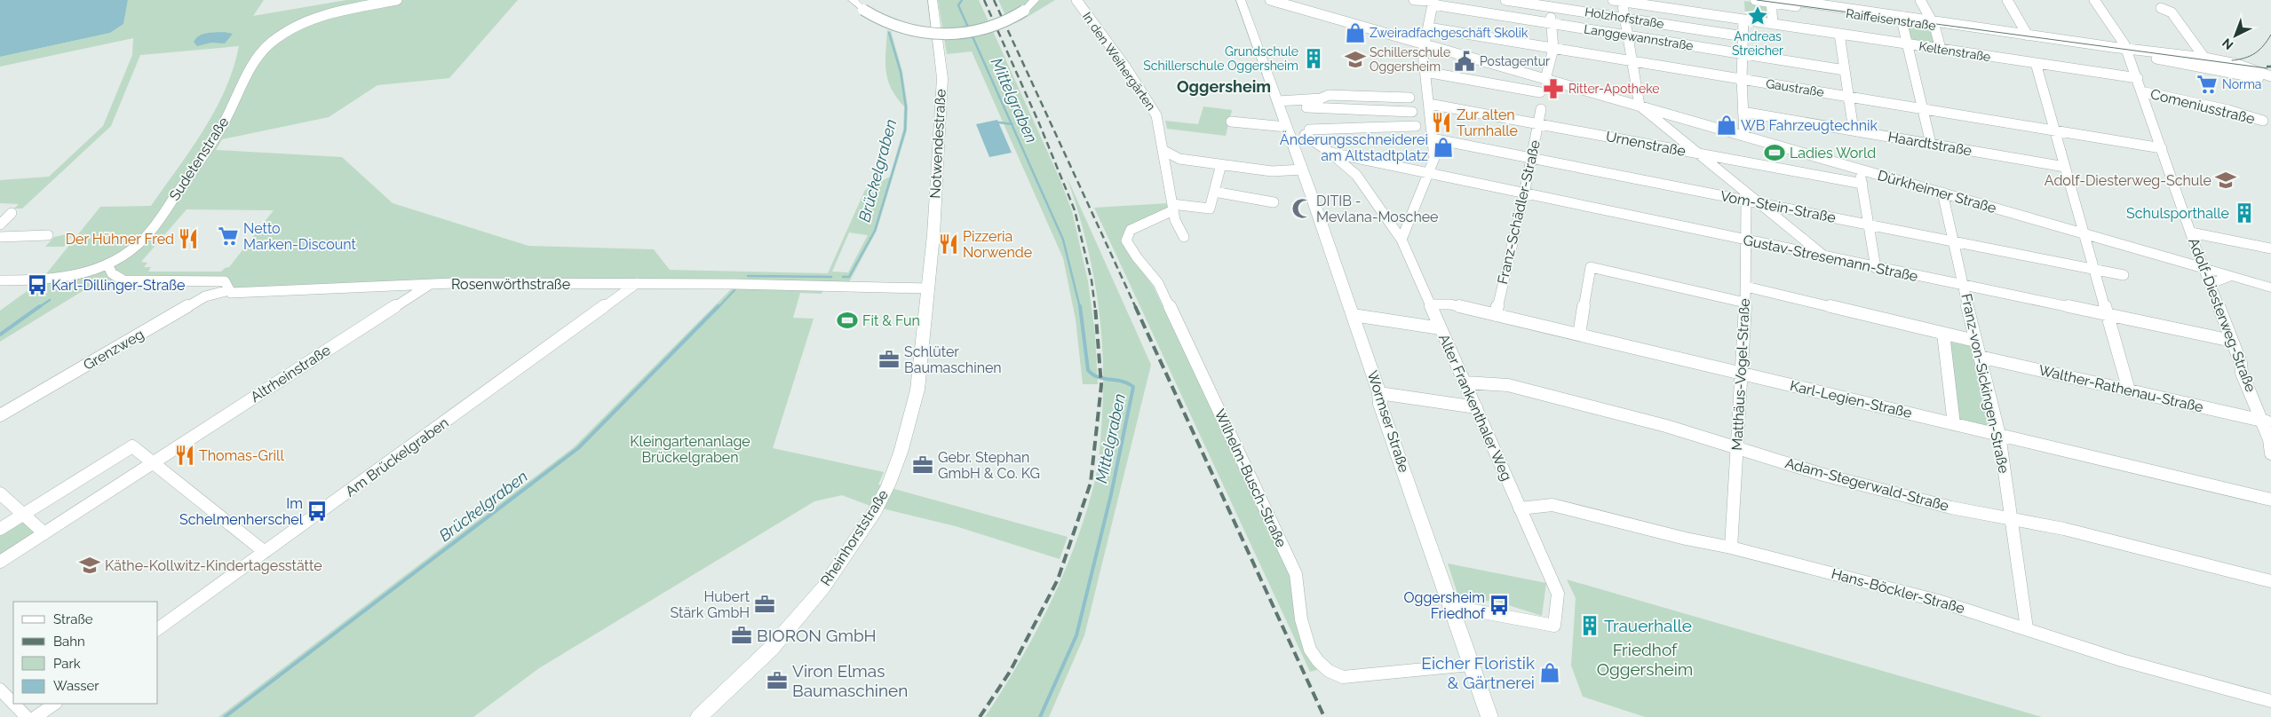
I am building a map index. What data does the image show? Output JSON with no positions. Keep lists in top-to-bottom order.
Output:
{
  "streets": {
    "street": [
      "Holzhofstraße",
      "Raiffeisenstraße",
      "Langgewannstraße",
      "Keltenstraße",
      "In den Weihergärten",
      "Gaustraße",
      "Comeniusstraße",
      "Notwendestraße",
      "Urnenstraße",
      "Haardtstraße",
      "Sudetenstraße",
      "Dürkheimer Straße",
      "Vom-Stein-Straße",
      "Franz-Schädler-Straße",
      "Gustav-Stresemann-Straße",
      "Rosenwörthstraße",
      "Adolf-Diesterweg-Straße",
      "Grenzweg",
      "Altrheinstraße",
      "Matthäus-Vogel-Straße",
      "Franz-von-Sickingen-Straße",
      "Walther-Rathenau-Straße",
      "Karl-Legien-Straße",
      "Alter Frankenthaler Weg",
      "Wormser Straße",
      "Am Brückelgraben",
      "Wilhelm-Busch-Straße",
      "Adam-Stegerwald-Straße",
      "Rheinhorststraße",
      "Hans-Böckler-Straße"
    ]
  },
  "crossings": [
    ["Raiffeisenstraße", "Adolf-Diesterweg-Straße"],
    ["Keltenstraße", "Adolf-Diesterweg-Straße"],
    ["In den Weihergärten", "Wilhelm-Busch-Straße"],
    ["Gaustraße", "Adolf-Diesterweg-Straße"],
    ["Comeniusstraße", "Adolf-Diesterweg-Straße"],
    ["Notwendestraße", "Rosenwörthstraße"],
    ["Notwendestraße", "Rheinhorststraße"],
    ["Urnenstraße", "Franz-Schädler-Straße"],
    ["Sudetenstraße", "Rosenwörthstraße"],
    ["Dürkheimer Straße", "Adolf-Diesterweg-Straße"],
    ["Dürkheimer Straße", "Franz-von-Sickingen-Straße"],
    ["Vom-Stein-Straße", "Franz-Schädler-Straße"],
    ["Vom-Stein-Straße", "Matthäus-Vogel-Straße"],
    ["Vom-Stein-Straße", "Franz-von-Sickingen-Straße"],
    ["Franz-Schädler-Straße", "Gustav-Stresemann-Straße"],
    ["Franz-Schädler-Straße", "Karl-Legien-Straße"],
    ["Gustav-Stresemann-Straße", "Adolf-Diesterweg-Straße"],
    ["Gustav-Stresemann-Straße", "Matthäus-Vogel-Straße"],
    ["Gustav-Stresemann-Straße", "Franz-von-Sickingen-Straße"],
    ["Gustav-Stresemann-Straße", "Alter Frankenthaler Weg"],
    ["Rosenwörthstraße", "Grenzweg"],
    ["Rosenwörthstraße", "Altrheinstraße"],
    ["Rosenwörthstraße", "Am Brückelgraben"],
    ["Rosenwörthstraße", "Rheinhorststraße"],
    ["Adolf-Diesterweg-Straße", "Walther-Rathenau-Straße"],
    ["Matthäus-Vogel-Straße", "Karl-Legien-Straße"],
    ["Matthäus-Vogel-Straße", "Adam-Stegerwald-Straße"],
    ["Matthäus-Vogel-Straße", "Hans-Böckler-Straße"],
    ["Franz-von-Sickingen-Straße", "Walther-Rathenau-Straße"],
    ["Franz-von-Sickingen-Straße", "Karl-Legien-Straße"],
    ["Franz-von-Sickingen-Straße", "Adam-Stegerwald-Straße"],
    ["Franz-von-Sickingen-Straße", "Hans-Böckler-Straße"],
    ["Karl-Legien-Straße", "Alter Frankenthaler Weg"],
    ["Alter Frankenthaler Weg", "Wormser Straße"],
    ["Alter Frankenthaler Weg", "Adam-Stegerwald-Straße"],
    ["Alter Frankenthaler Weg", "Hans-Böckler-Straße"],
    ["Wormser Straße", "Wilhelm-Busch-Straße"]
  ],
  "districts": ["Oggersheim"],
  "water": ["Mittelgraben", "Brückelgraben"],
  "parks": ["Kleingartenanlage Brückelgraben", "Friedhof Oggersheim"],
  "places": {
    "place": ["Andreas Streicher"],
    "shop": [
      "Zweiradfachgeschäft Skolik",
      "WB Fahrzeugtechnik",
      "Änderungsschneiderei am Altstadtplatz",
      "Eicher Floristik & Gärtnerei"
    ],
    "building": ["Grundschule Schillerschule Oggersheim", "Schulsporthalle", "Trauerhalle"],
    "school or university": ["Schillerschule Oggersheim", "Adolf-Diesterweg-Schule", "Käthe-Kollwitz-Kindertagesstätte"],
    "public building": ["Postagentur"],
    "supermarket": ["Norma", "Netto Marken-Discount"],
    "pharmacy": ["Ritter-Apotheke"],
    "restaurant": [
      "Zur alten Turnhalle",
      "Der Hühner Fred",
      "Pizzeria Norwende",
      "Thomas-Grill"
    ],
    "sports": ["Ladies World", "Fit & Fun"],
    "mosque": ["DITIB - Mevlana-Moschee"],
    "bus stop": ["Karl-Dillinger-Straße", "Im Schelmenherschel", "Oggersheim Friedhof"],
    "office": [
      "Schlüter Baumaschinen",
      "Gebr. Stephan GmbH & Co. KG",
      "Hubert Stärk GmbH",
      "BIORON GmbH",
      "Viron Elmas Baumaschinen"
    ]
  },
  "legend": [
    "Straße",
    "Bahn",
    "Park",
    "Wasser"
  ],
  "north": "bottom left"
}
